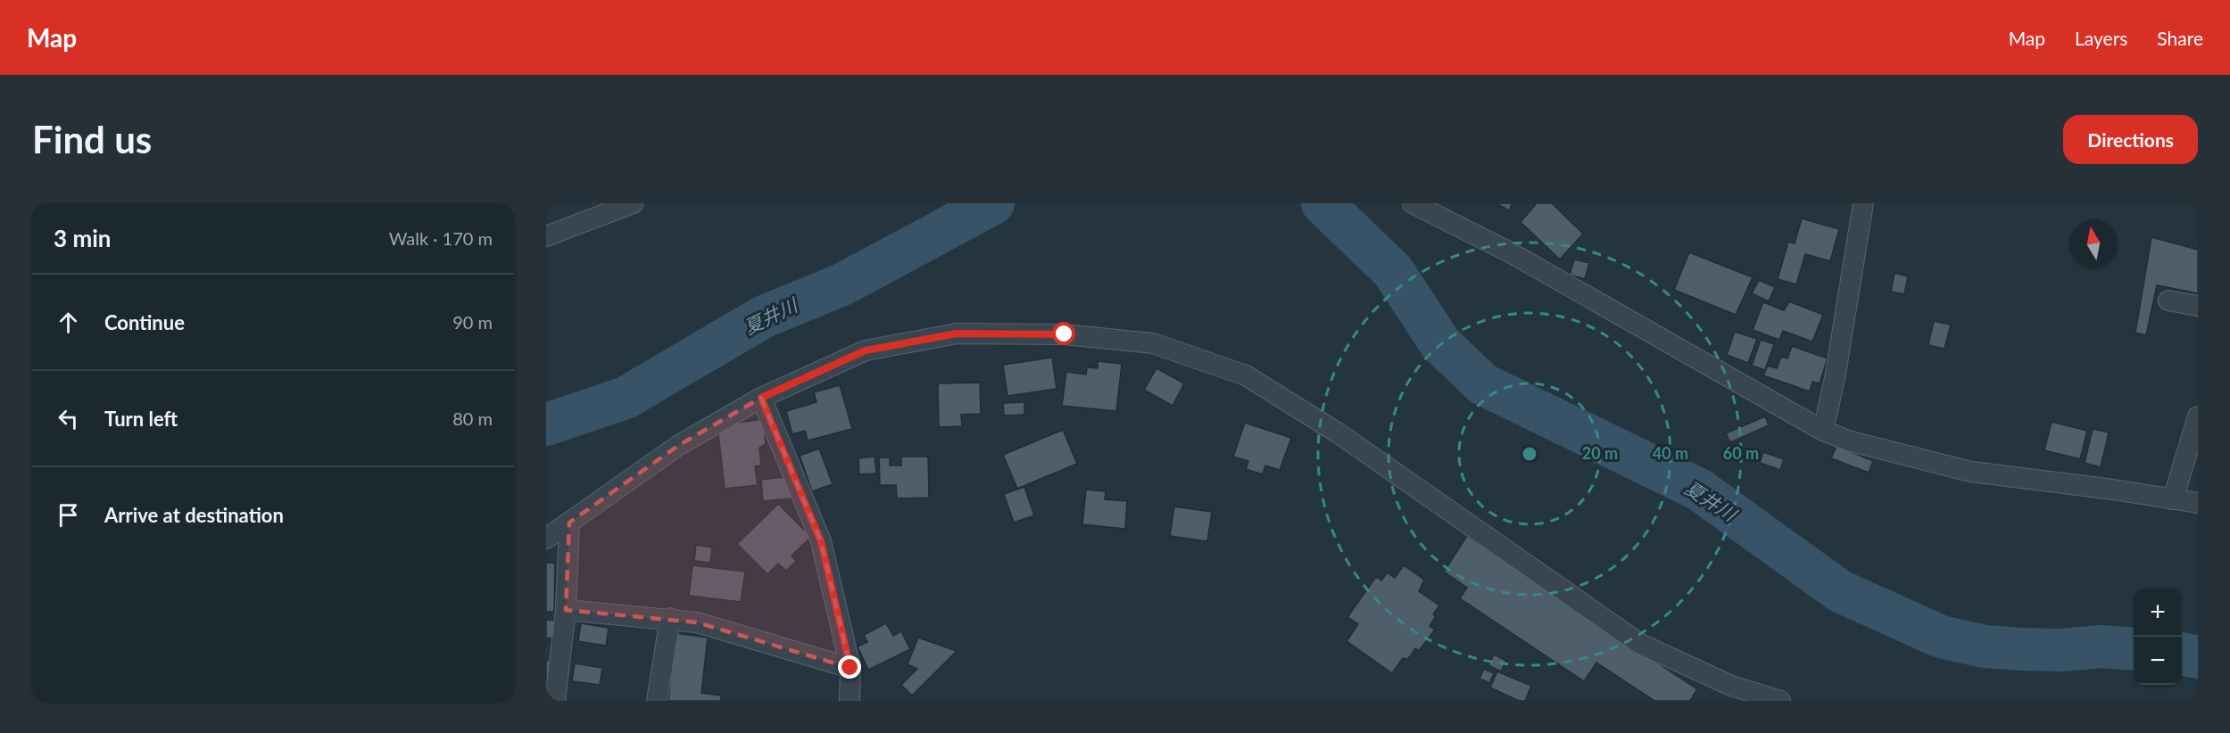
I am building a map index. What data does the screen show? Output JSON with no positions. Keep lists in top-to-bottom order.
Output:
{
  "water": ["夏井川"],
  "north": "top",
  "page": {
    "header": "Map",
    "nav": ["Map", "Layers", "Share"],
    "buttons": "Directions",
    "title": "Find us",
    "heading": ["3 min", "Walk · 170 m"],
    "list": [
      ["Continue", "90 m"],
      ["Turn left", "80 m"],
      "Arrive at destination"
    ],
    "map_buttons": ["+", "−"]
  },
  "rings": ["20 m", "40 m", "60 m"]
}
